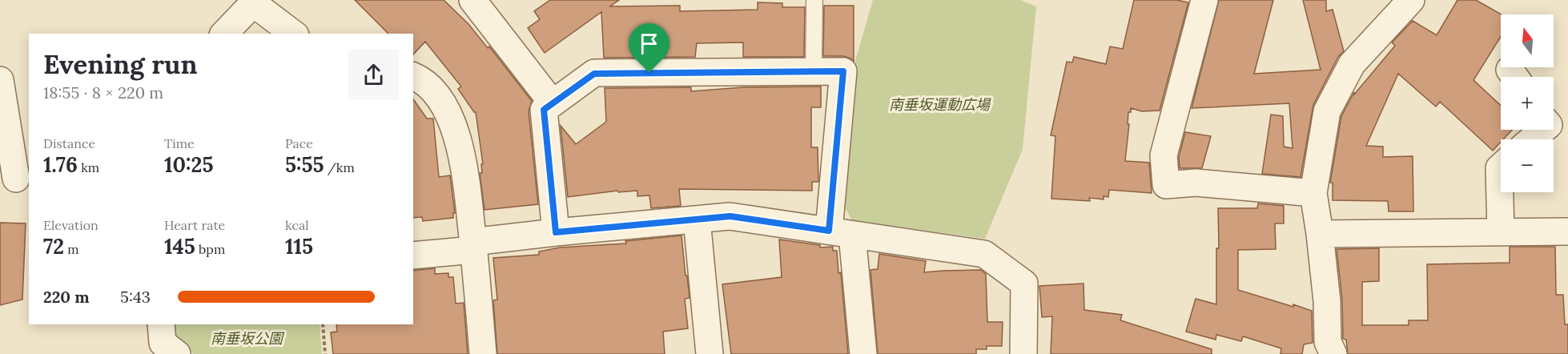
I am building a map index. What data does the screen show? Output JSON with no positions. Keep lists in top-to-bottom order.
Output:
{
  "parks": ["南垂坂運動広場", "南垂坂公園"],
  "north": "top",
  "page": {
    "map_buttons": ["+", "−"],
    "heading": ["Evening run", "18:55 · 8 × 220 m"],
    "stats": [
      ["Distance", "1.76 km"],
      ["Time", "10:25"],
      ["Pace", "5:55 /km"],
      ["Elevation", "72 m"],
      ["Heart rate", "145 bpm"],
      ["kcal", "115"]
    ],
    "list": [
      {
        "name": "220 m",
        "note": "5:43"
      }
    ]
  }
}
